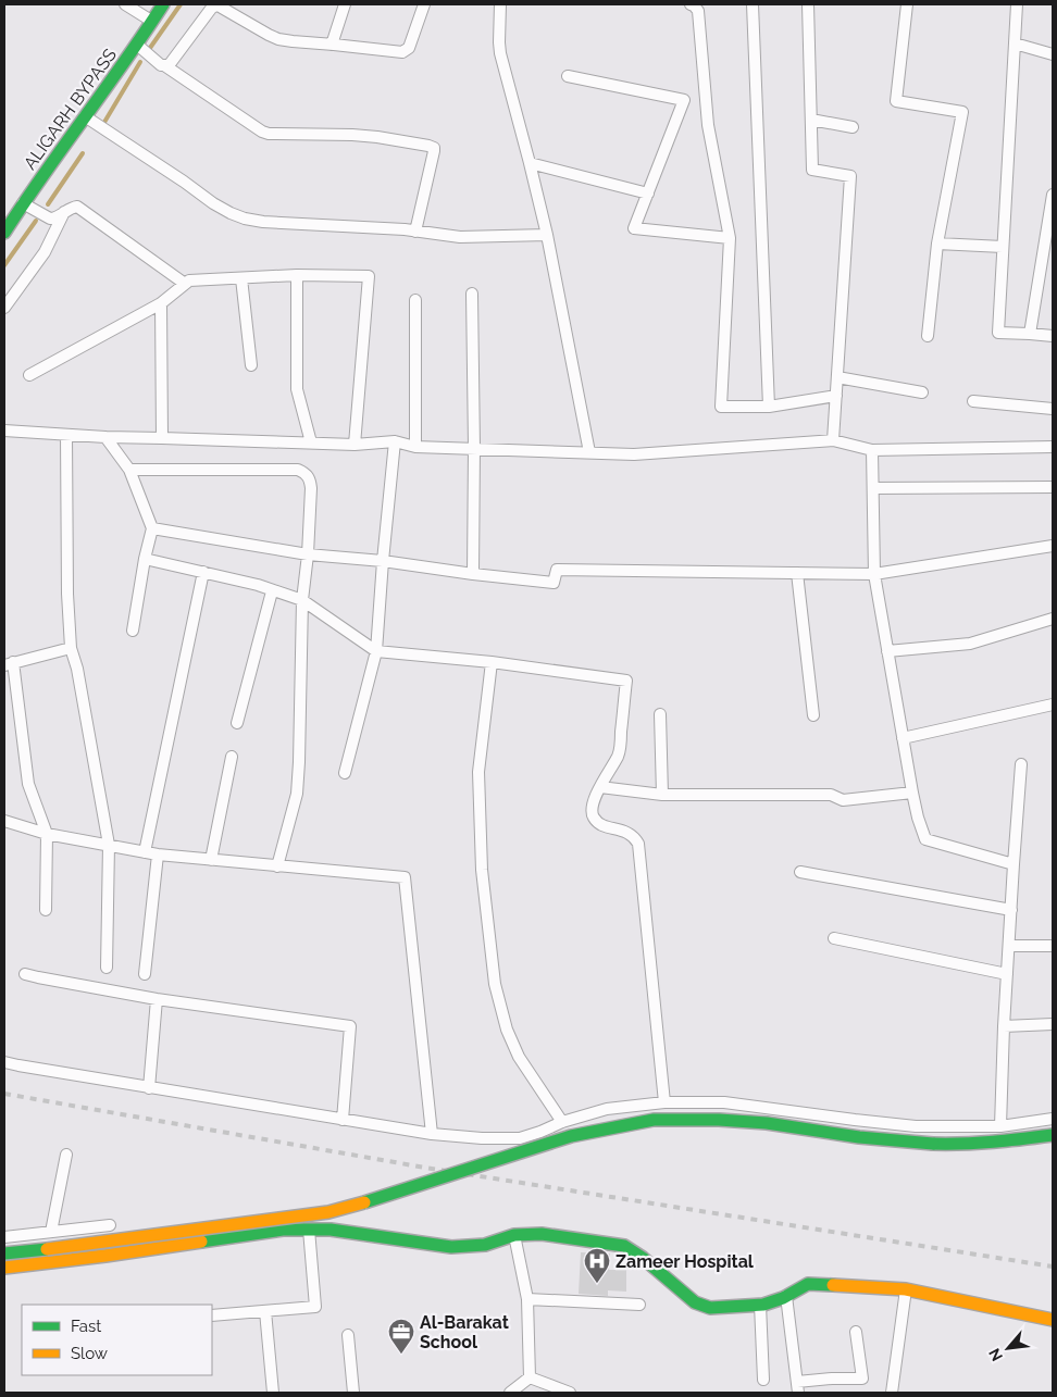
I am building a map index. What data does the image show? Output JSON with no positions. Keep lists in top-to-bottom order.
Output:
{
  "streets": {
    "main road": ["ALIGARH BYPASS"]
  },
  "places": {
    "hospital": ["Zameer Hospital"],
    "office": ["Al-Barakat School"]
  },
  "legend": ["Fast", "Slow"],
  "north": "bottom left"
}
